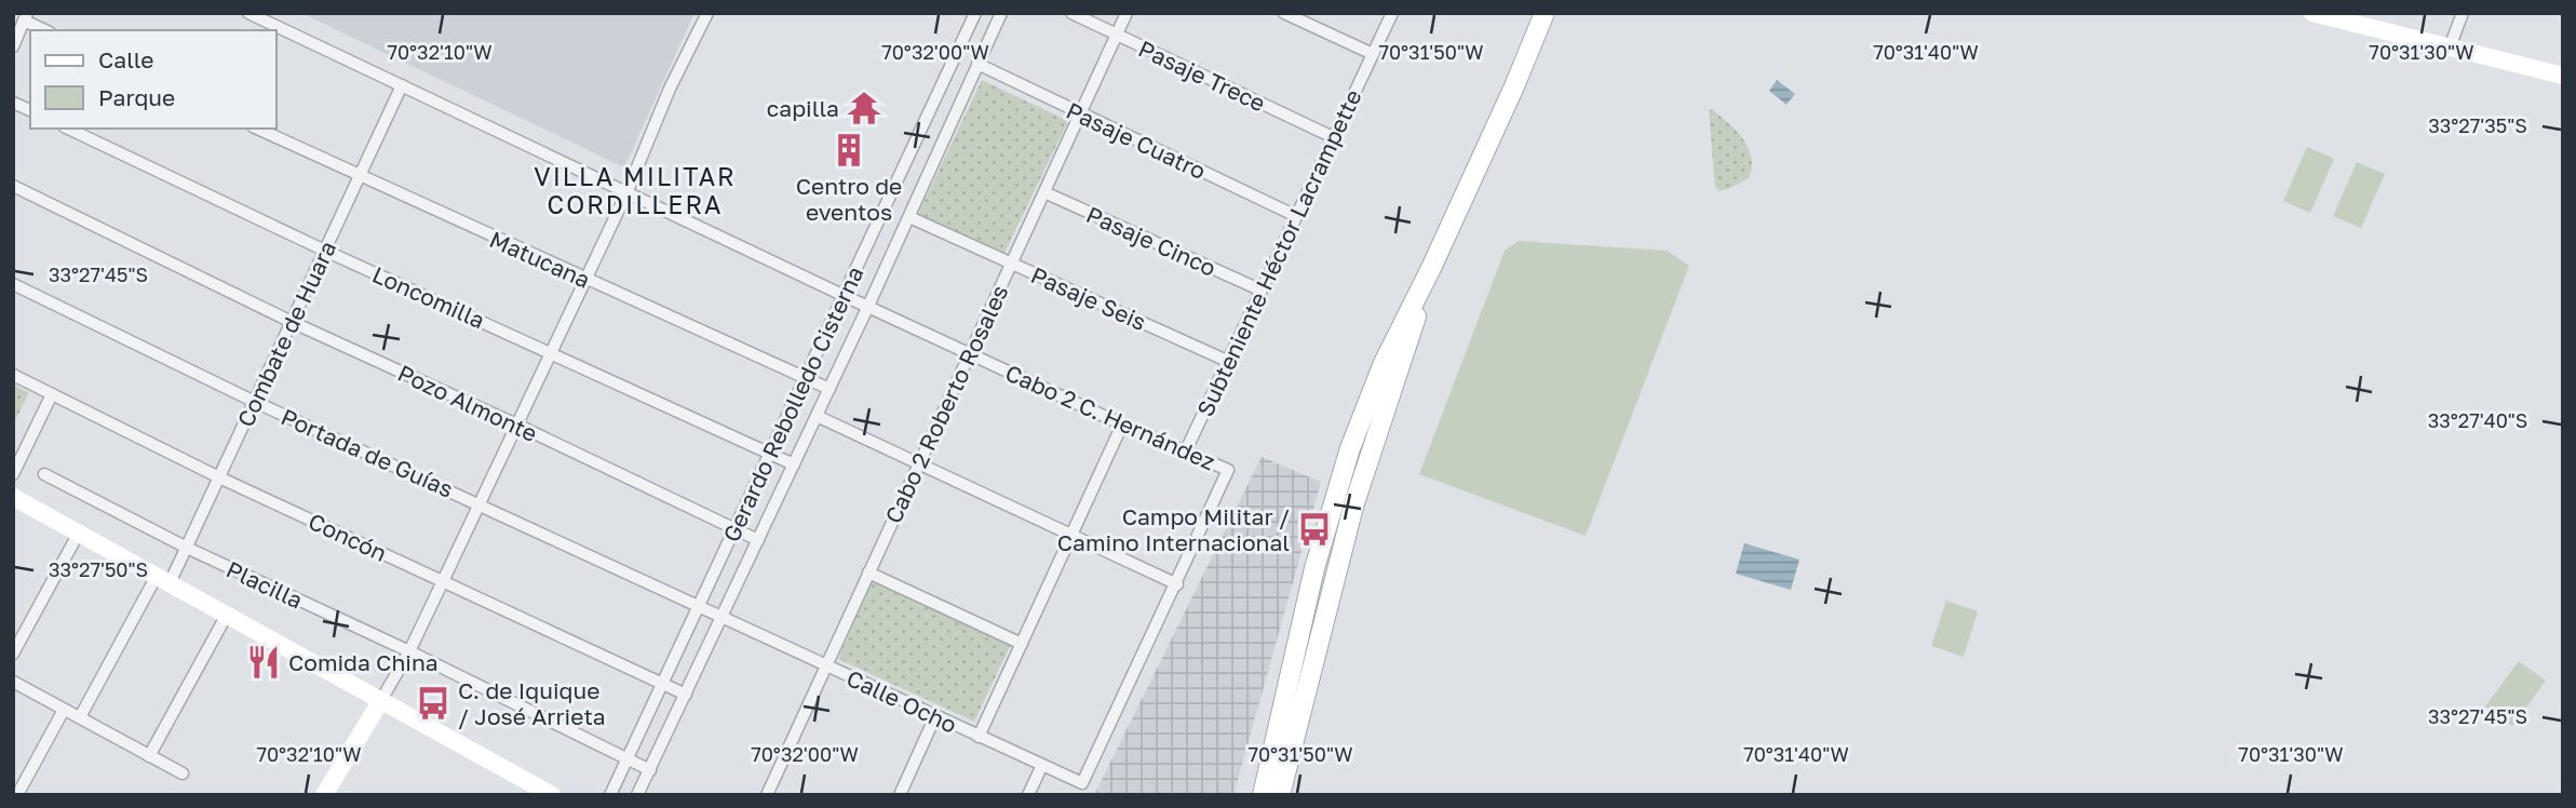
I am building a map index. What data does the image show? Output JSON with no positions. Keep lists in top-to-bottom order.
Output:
{
  "streets": {
    "street": [
      "Pasaje Trece",
      "Pasaje Cuatro",
      "Pasaje Cinco",
      "Subteniente Héctor Lacrampette",
      "Matucana",
      "Loncomilla",
      "Pasaje Seis",
      "Combate de Huara",
      "Pozo Almonte",
      "Gerardo Rebolledo Cisterna",
      "Cabo 2 Roberto Rosales",
      "Cabo 2 C. Hernández",
      "Portada de Guías",
      "Concón",
      "Placilla",
      "Calle Ocho"
    ]
  },
  "crossings": [
    ["Pasaje Trece", "Subteniente Héctor Lacrampette"],
    ["Pasaje Trece", "Cabo 2 Roberto Rosales"],
    ["Pasaje Cuatro", "Subteniente Héctor Lacrampette"],
    ["Pasaje Cuatro", "Gerardo Rebolledo Cisterna"],
    ["Pasaje Cuatro", "Cabo 2 Roberto Rosales"],
    ["Pasaje Cinco", "Subteniente Héctor Lacrampette"],
    ["Pasaje Cinco", "Cabo 2 Roberto Rosales"],
    ["Subteniente Héctor Lacrampette", "Pasaje Seis"],
    ["Subteniente Héctor Lacrampette", "Cabo 2 C. Hernández"],
    ["Matucana", "Combate de Huara"],
    ["Matucana", "Gerardo Rebolledo Cisterna"],
    ["Loncomilla", "Combate de Huara"],
    ["Loncomilla", "Gerardo Rebolledo Cisterna"],
    ["Pasaje Seis", "Gerardo Rebolledo Cisterna"],
    ["Pasaje Seis", "Cabo 2 Roberto Rosales"],
    ["Combate de Huara", "Pozo Almonte"],
    ["Combate de Huara", "Cabo 2 C. Hernández"],
    ["Combate de Huara", "Portada de Guías"],
    ["Combate de Huara", "Concón"],
    ["Combate de Huara", "Placilla"],
    ["Pozo Almonte", "Gerardo Rebolledo Cisterna"],
    ["Gerardo Rebolledo Cisterna", "Cabo 2 C. Hernández"],
    ["Gerardo Rebolledo Cisterna", "Portada de Guías"],
    ["Gerardo Rebolledo Cisterna", "Concón"],
    ["Gerardo Rebolledo Cisterna", "Placilla"],
    ["Gerardo Rebolledo Cisterna", "Calle Ocho"],
    ["Cabo 2 Roberto Rosales", "Cabo 2 C. Hernández"],
    ["Cabo 2 Roberto Rosales", "Calle Ocho"],
    ["Cabo 2 C. Hernández", "Calle Ocho"],
    ["Portada de Guías", "Calle Ocho"]
  ],
  "districts": ["VILLA MILITAR CORDILLERA"],
  "places": {
    "temple": ["capilla"],
    "building": ["Centro de eventos"],
    "bus stop": ["Campo Militar / Camino Internacional", "C. de Iquique / José Arrieta"],
    "restaurant": ["Comida China"]
  },
  "legend": ["Calle", "Parque"],
  "coordinates": [
    "70°32'10\"W",
    "70°32'00\"W",
    "70°31'50\"W",
    "70°31'40\"W",
    "70°31'30\"W",
    "33°27'35\"S",
    "33°27'45\"S",
    "33°27'40\"S",
    "33°27'50\"S"
  ]
}
